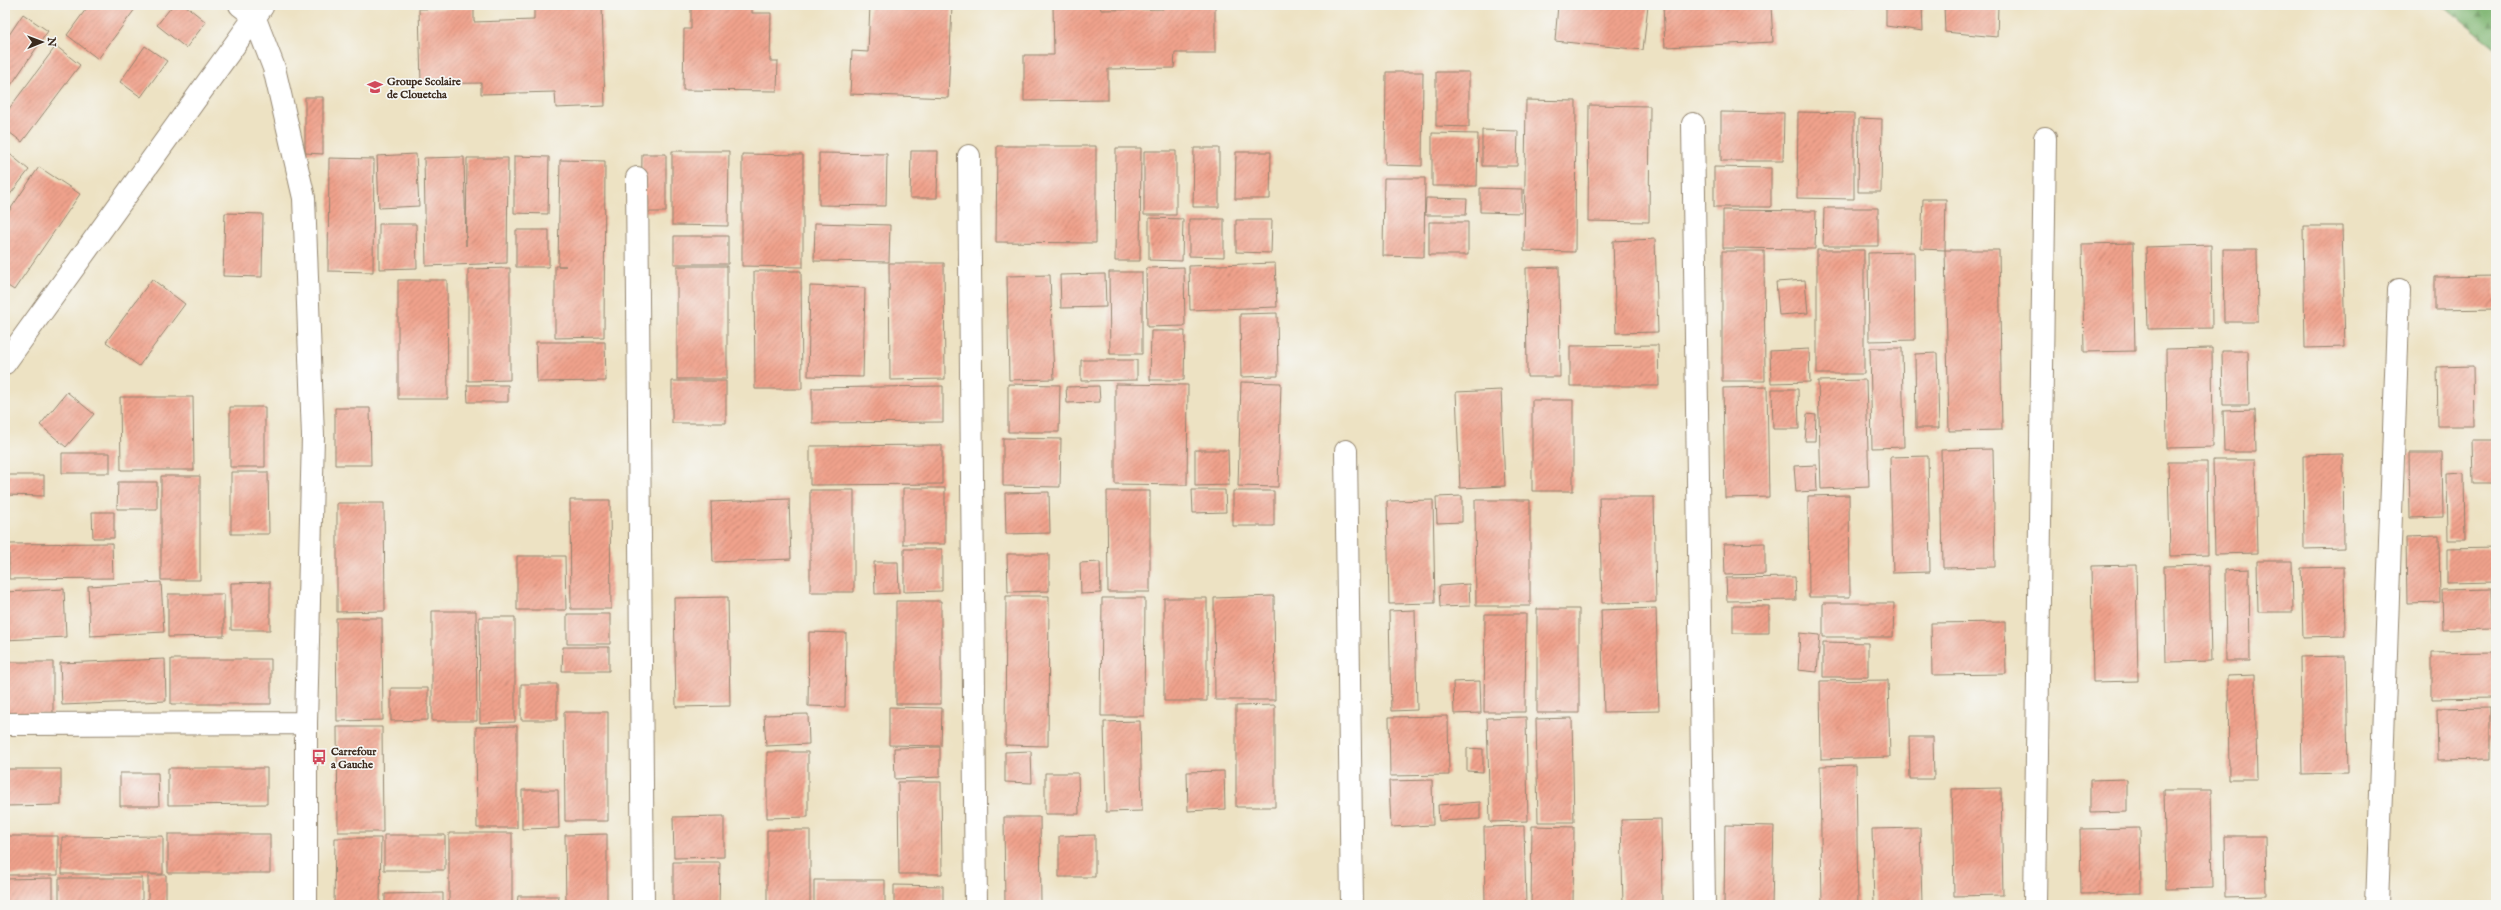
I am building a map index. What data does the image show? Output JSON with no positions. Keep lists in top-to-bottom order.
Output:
{
  "places": {
    "school or university": ["Groupe Scolaire de Clouetcha"],
    "bus stop": ["Carrefour a Gauche"]
  },
  "north": "right"
}
